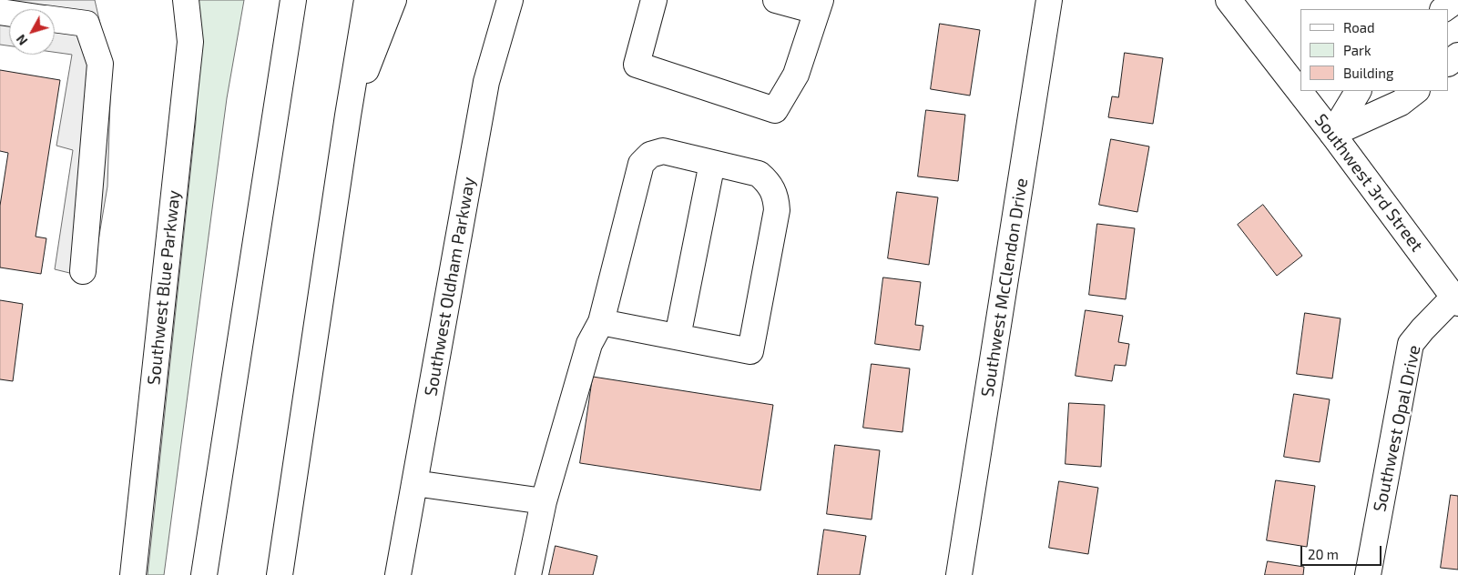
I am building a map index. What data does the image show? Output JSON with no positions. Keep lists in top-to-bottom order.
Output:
{
  "streets": {
    "main road": [
      "Southwest 3rd Street",
      "Southwest Oldham Parkway",
      "Southwest Blue Parkway",
      "Southwest McClendon Drive",
      "Southwest Opal Drive"
    ]
  },
  "crossings": [
    ["Southwest 3rd Street", "Southwest Opal Drive"]
  ],
  "legend": ["Road", "Park", "Building"],
  "scale_bar": "20 m",
  "north": "bottom left"
}
